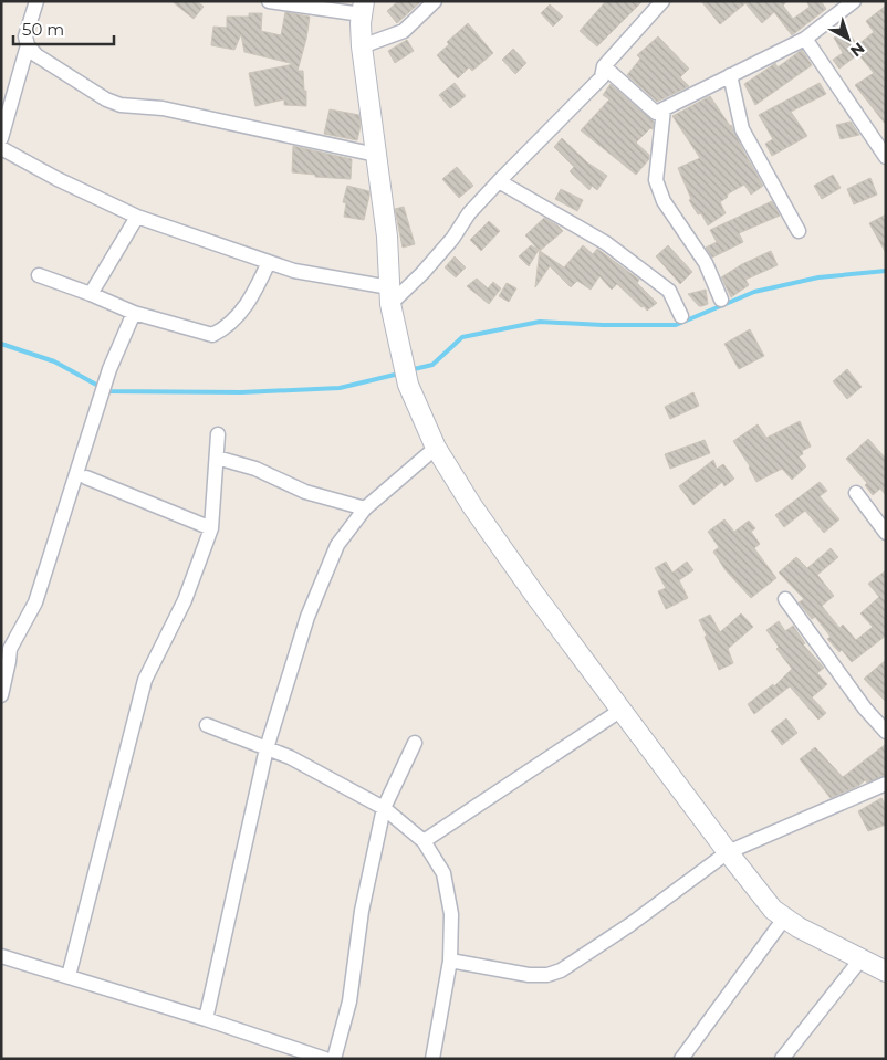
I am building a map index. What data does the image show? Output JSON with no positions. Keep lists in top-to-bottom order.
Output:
{
  "scale_bar": "50 m",
  "north": "bottom right"
}
